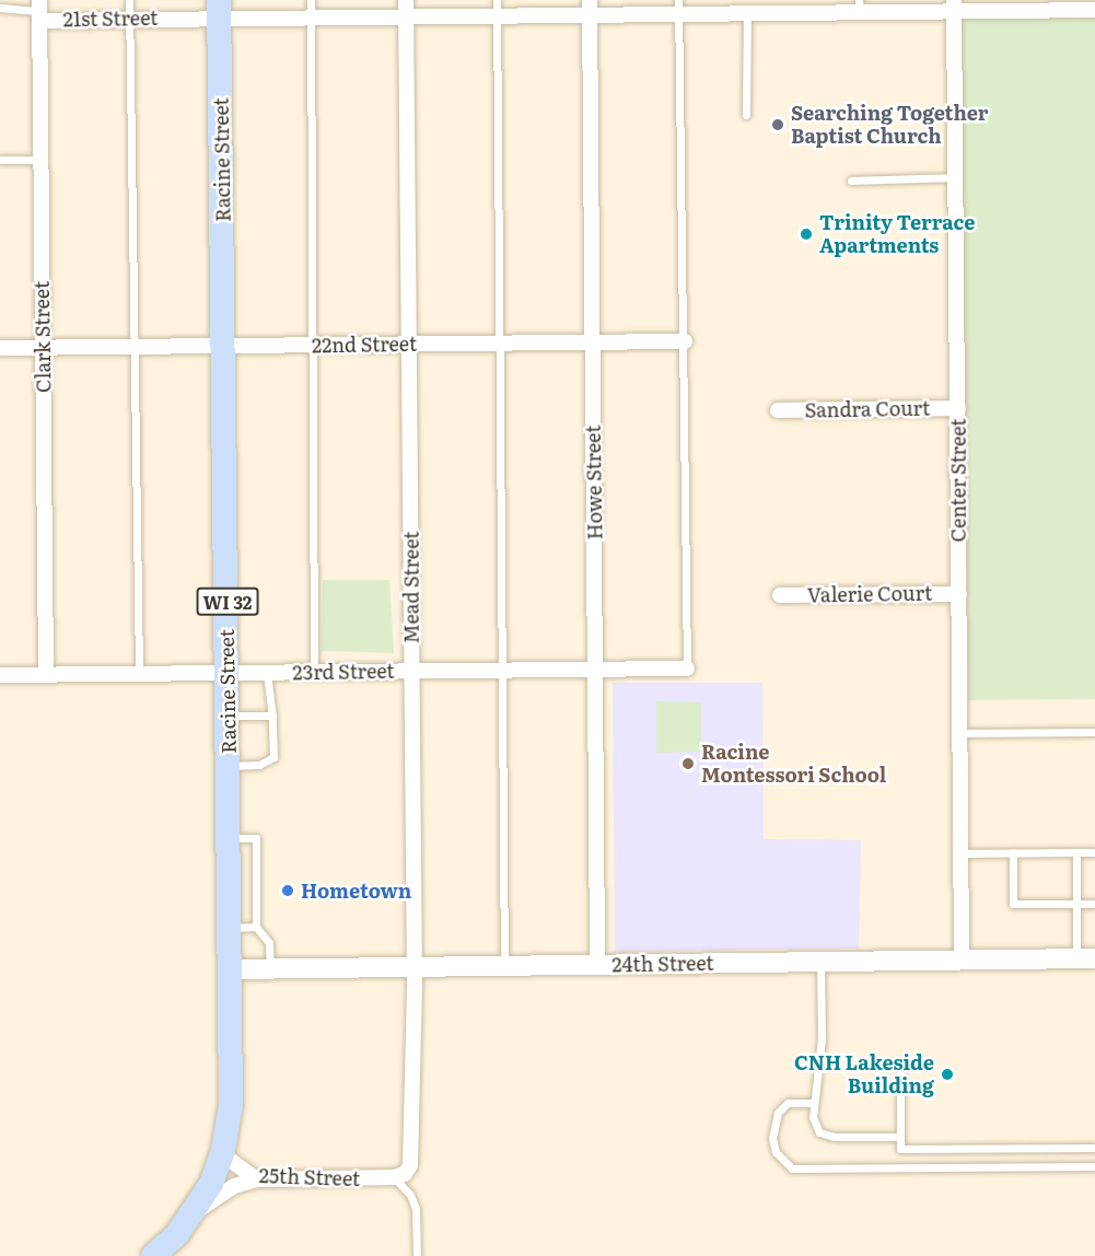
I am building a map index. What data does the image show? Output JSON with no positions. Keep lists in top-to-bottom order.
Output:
{
  "streets": {
    "main road": ["Racine Street", "WI 32"],
    "street": [
      "21st Street",
      "Clark Street",
      "22nd Street",
      "Sandra Court",
      "Center Street",
      "Howe Street",
      "Mead Street",
      "Valerie Court",
      "23rd Street",
      "24th Street",
      "25th Street"
    ]
  },
  "crossings": [
    ["21st Street", "Racine Street"],
    ["21st Street", "Clark Street"],
    ["21st Street", "Center Street"],
    ["21st Street", "Howe Street"],
    ["21st Street", "Mead Street"],
    ["Racine Street", "22nd Street"],
    ["Racine Street", "WI 32"],
    ["Racine Street", "23rd Street"],
    ["Racine Street", "24th Street"],
    ["Racine Street", "25th Street"],
    ["Clark Street", "22nd Street"],
    ["Clark Street", "23rd Street"],
    ["22nd Street", "Howe Street"],
    ["22nd Street", "Mead Street"],
    ["Sandra Court", "Center Street"],
    ["Center Street", "Valerie Court"],
    ["Center Street", "24th Street"],
    ["Howe Street", "23rd Street"],
    ["Howe Street", "24th Street"],
    ["Mead Street", "23rd Street"],
    ["Mead Street", "24th Street"],
    ["Mead Street", "25th Street"]
  ],
  "places": [
    "Searching Together Baptist Church",
    "Trinity Terrace Apartments",
    "Racine Montessori School",
    "Hometown",
    "CNH Lakeside Building"
  ]
}
